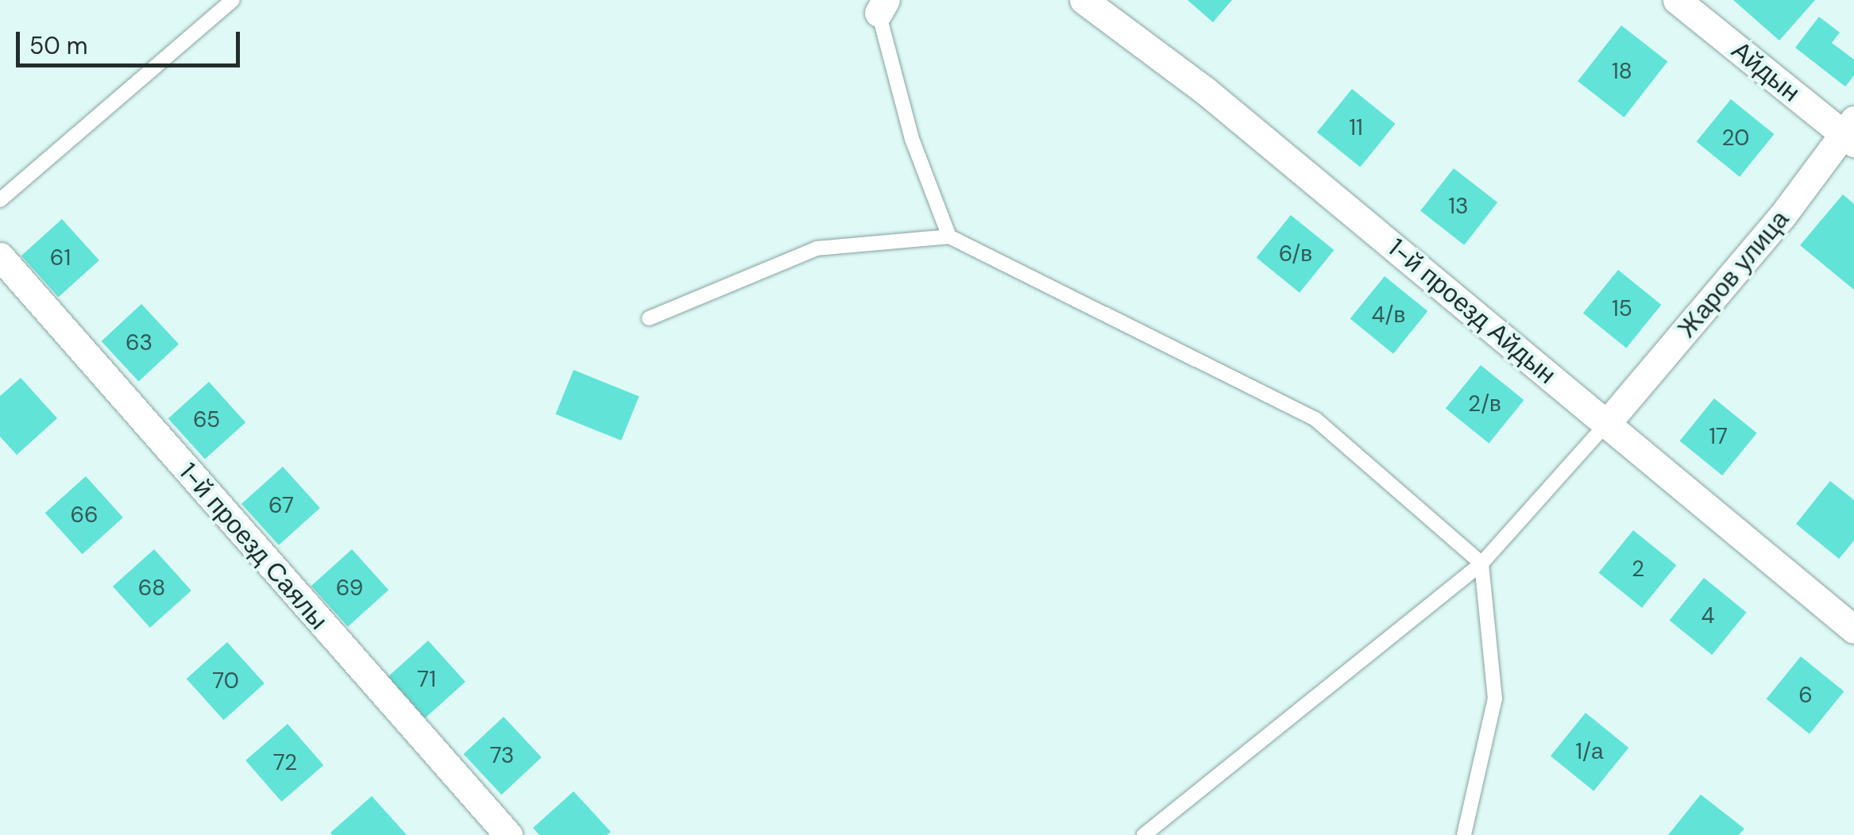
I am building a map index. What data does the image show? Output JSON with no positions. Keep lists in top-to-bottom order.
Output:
{
  "streets": {
    "street": [
      "Айдын",
      "Жаров улица",
      "1-й проезд Айдын",
      "1-й проезд Саялы"
    ]
  },
  "crossings": [
    ["Айдын", "Жаров улица"],
    ["Жаров улица", "1-й проезд Айдын"]
  ],
  "house_numbers": [
    "18",
    "11",
    "20",
    "13",
    "6/в",
    "61",
    "15",
    "4/в",
    "63",
    "2/в",
    "65",
    "17",
    "67",
    "66",
    "2",
    "68",
    "69",
    "4",
    "71",
    "70",
    "6",
    "1/а",
    "73",
    "72"
  ],
  "scale_bar": "50 m"
}
